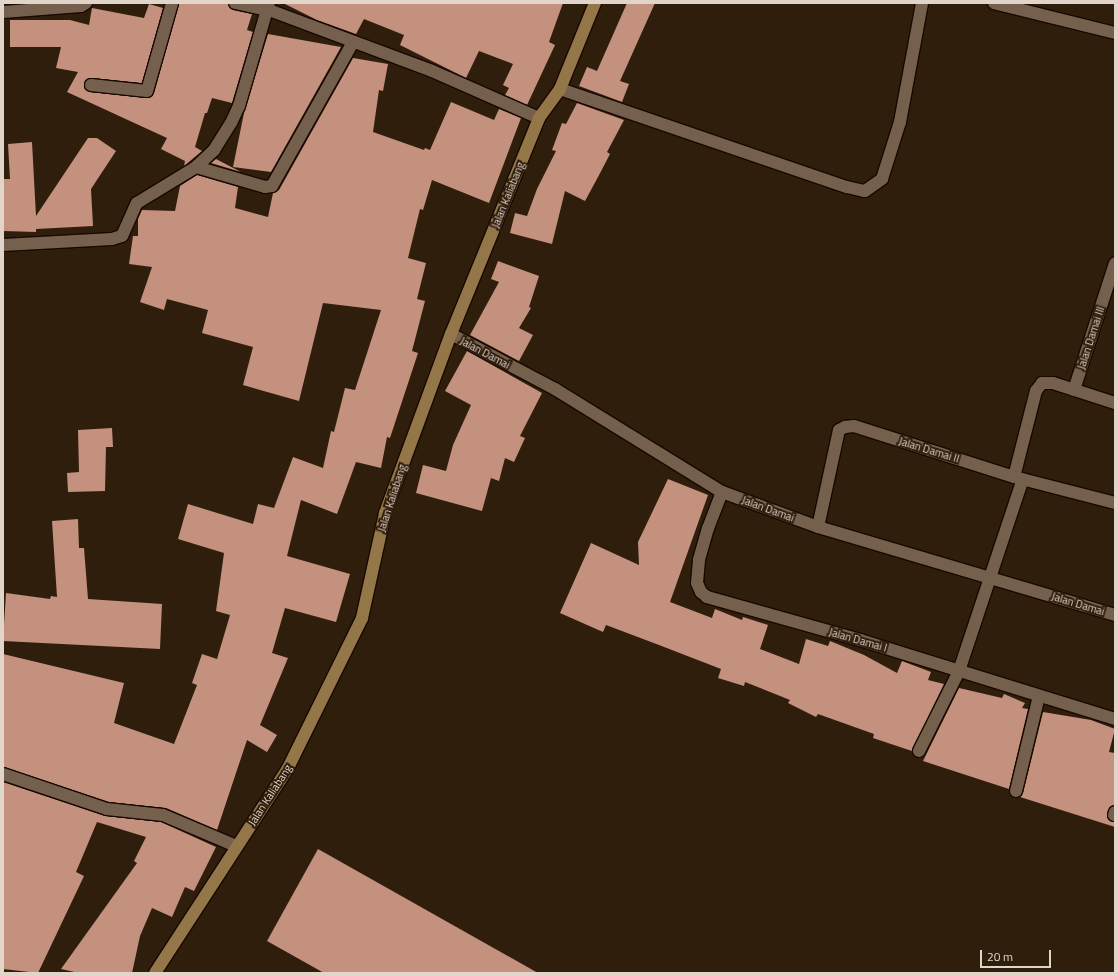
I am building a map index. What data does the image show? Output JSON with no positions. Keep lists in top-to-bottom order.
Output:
{
  "streets": {
    "main road": ["Jalan Kaliabang"],
    "street": [
      "Jalan Damai III",
      "Jalan Damai",
      "Jalan Damai II",
      "Jalan Damai I"
    ]
  },
  "crossings": [
    ["Jalan Kaliabang", "Jalan Damai"],
    ["Jalan Damai", "Jalan Damai II"],
    ["Jalan Damai", "Jalan Damai I"]
  ],
  "scale_bar": "20 m"
}
